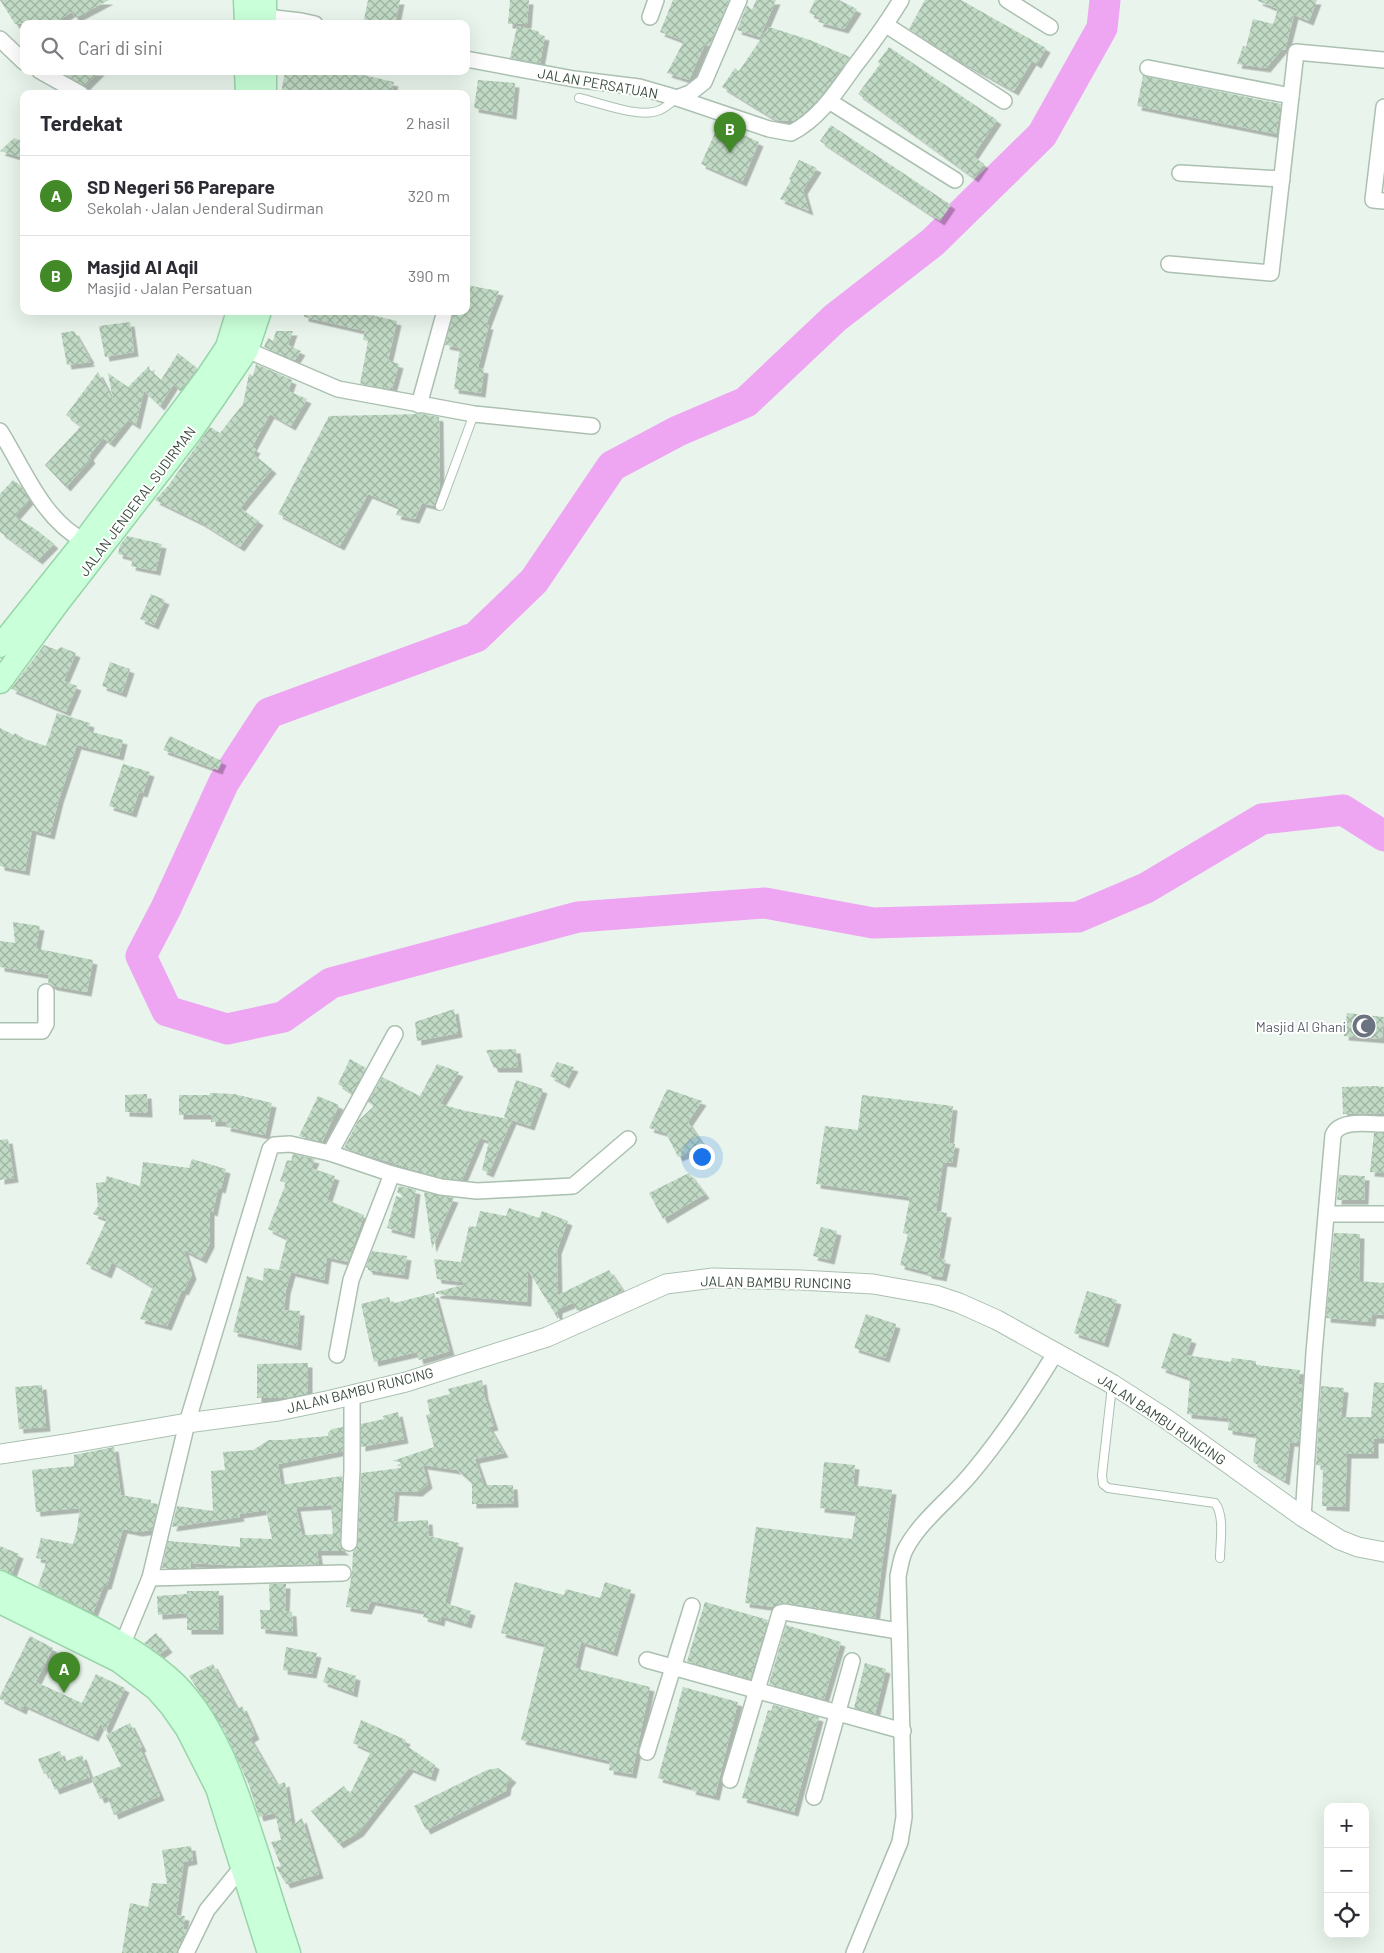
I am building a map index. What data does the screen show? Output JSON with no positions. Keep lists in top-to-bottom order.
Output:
{
  "streets": {
    "main road": ["JALAN JENDERAL SUDIRMAN"],
    "street": ["JALAN PERSATUAN", "JALAN BAMBU RUNCING"]
  },
  "places": {
    "mosque": ["Masjid Al Ghani"]
  },
  "page": {
    "search": "Cari di sini",
    "heading": ["Terdekat", "2 hasil"],
    "pins": ["B", "A"],
    "list": [
      {
        "mark": "A",
        "name": "SD Negeri 56 Parepare",
        "note": "Sekolah · Jalan Jenderal Sudirman",
        "value": "320 m"
      },
      {
        "mark": "B",
        "name": "Masjid Al Aqil",
        "note": "Masjid · Jalan Persatuan",
        "value": "390 m"
      }
    ],
    "map_buttons": ["+", "−"]
  }
}
